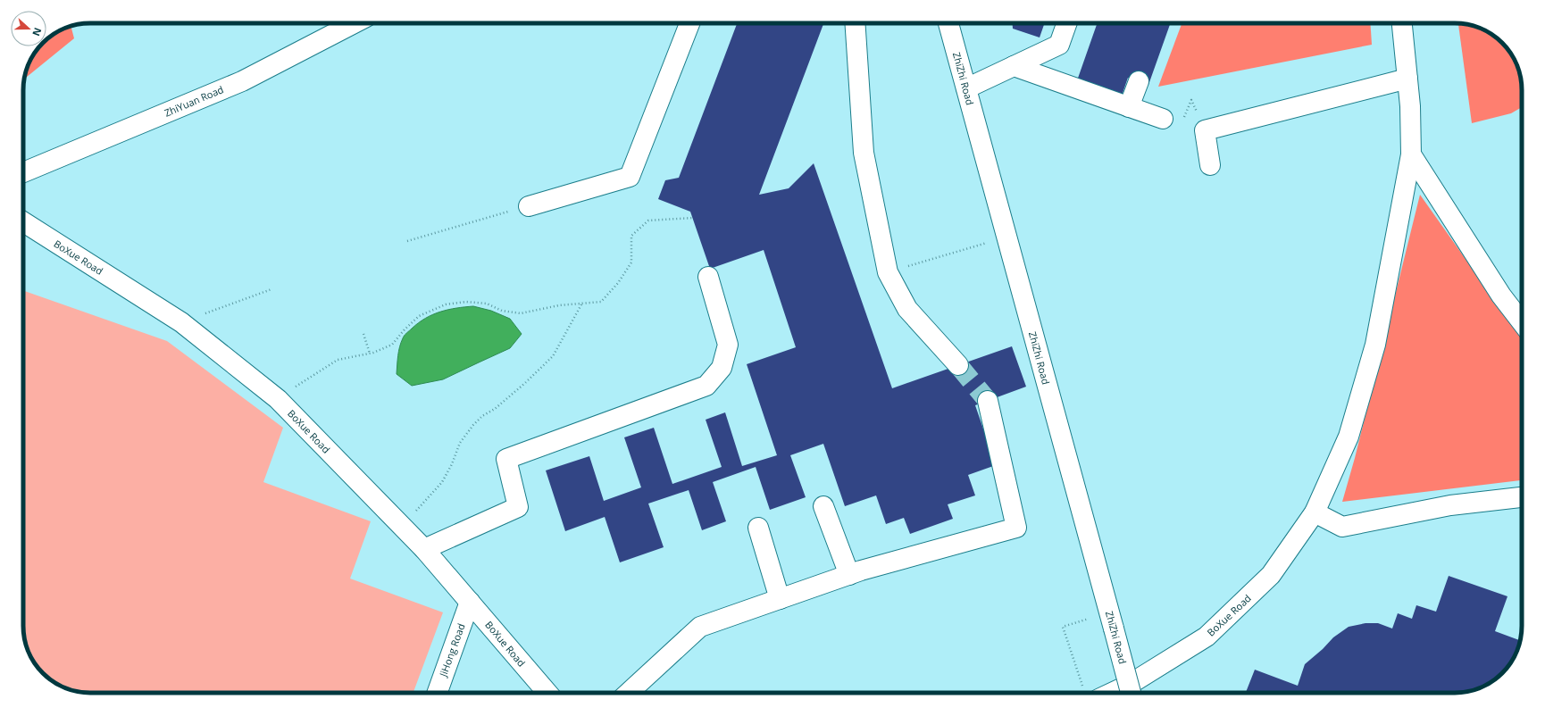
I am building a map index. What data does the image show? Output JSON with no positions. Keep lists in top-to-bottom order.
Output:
{
  "streets": {
    "street": [
      "ZhiZhi Road",
      "ZhiYuan Road",
      "BoXue Road",
      "JiHong Road"
    ]
  },
  "crossings": [
    ["ZhiZhi Road", "BoXue Road"],
    ["BoXue Road", "JiHong Road"]
  ],
  "north": "right"
}
